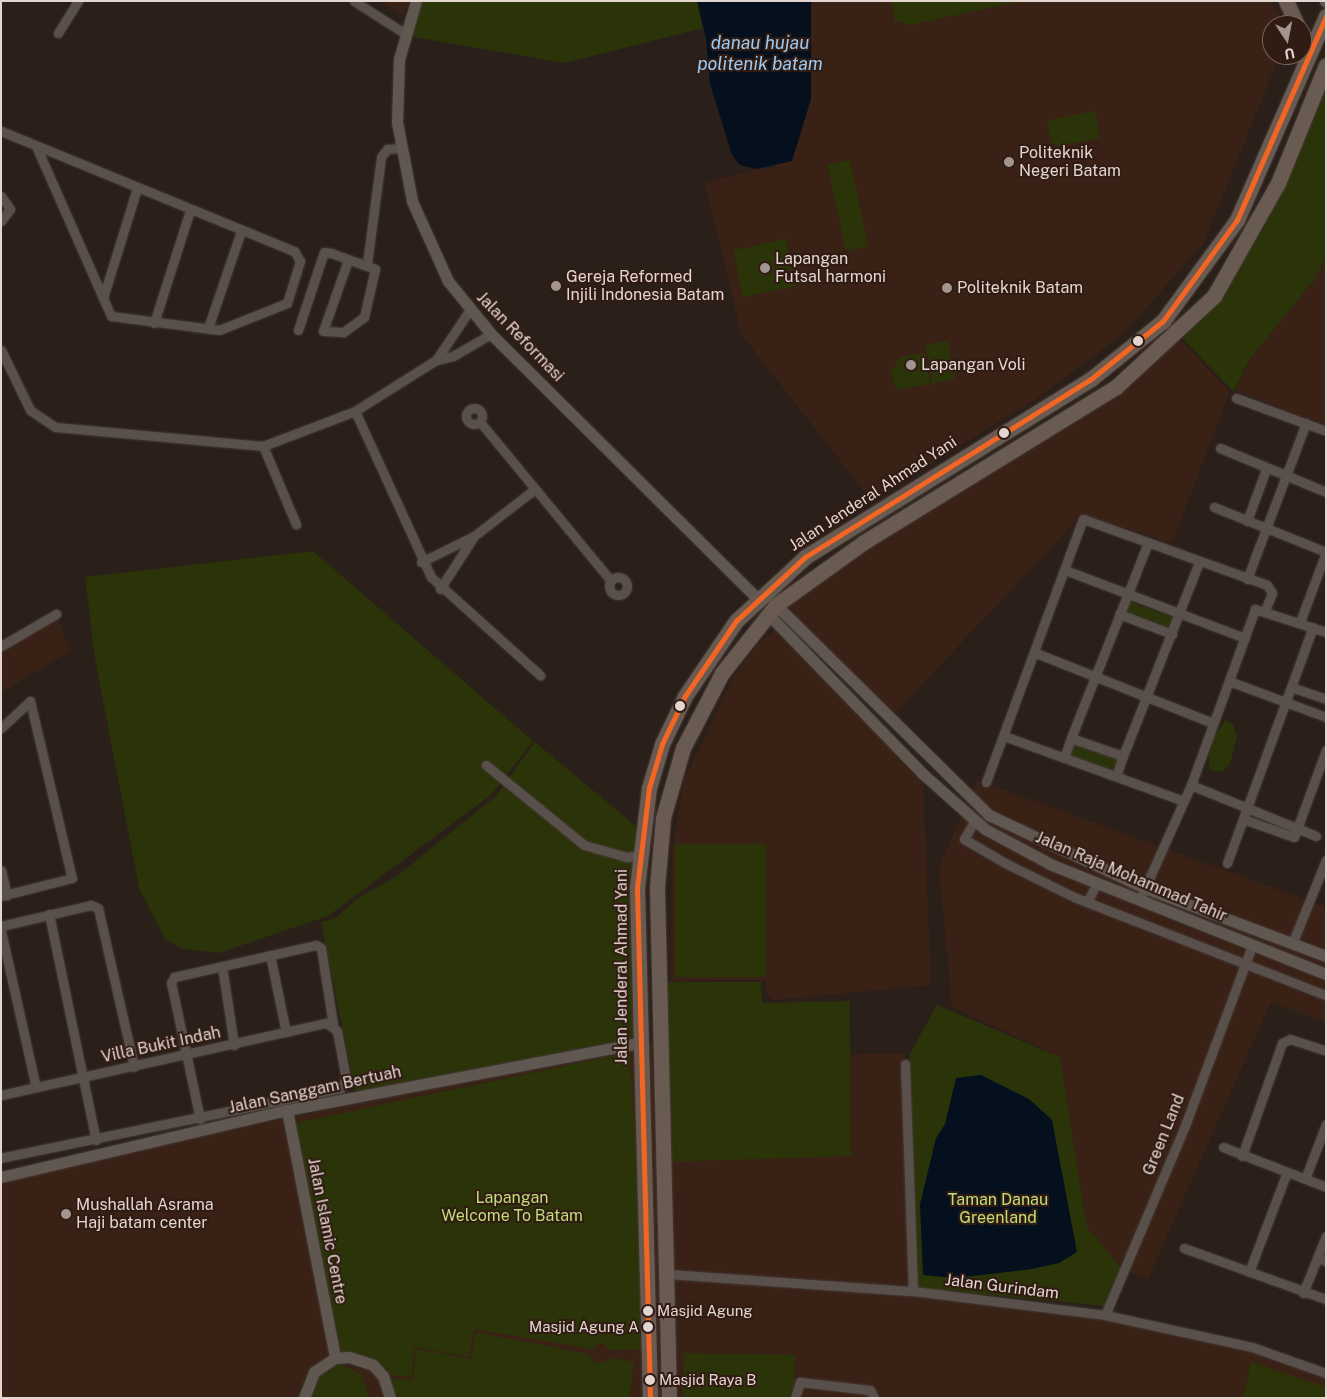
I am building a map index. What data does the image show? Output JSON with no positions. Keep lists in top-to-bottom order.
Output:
{
  "streets": {
    "highway": ["Jalan Jenderal Ahmad Yani"],
    "street": [
      "Jalan Reformasi",
      "Jalan Raja Mohammad Tahir",
      "Villa Bukit Indah",
      "Jalan Sanggam Bertuah",
      "Green Land",
      "Jalan Islamic Centre",
      "Jalan Gurindam"
    ]
  },
  "crossings": [
    ["Jalan Reformasi", "Jalan Jenderal Ahmad Yani"],
    ["Jalan Jenderal Ahmad Yani", "Jalan Sanggam Bertuah"],
    ["Jalan Raja Mohammad Tahir", "Green Land"],
    ["Jalan Sanggam Bertuah", "Jalan Islamic Centre"],
    ["Green Land", "Jalan Gurindam"]
  ],
  "water": ["danau hujau politenik batam"],
  "parks": ["Lapangan Welcome To Batam", "Taman Danau Greenland"],
  "places": [
    "Politeknik Negeri Batam",
    "Lapangan Futsal harmoni",
    "Gereja Reformed Injili Indonesia Batam",
    "Politeknik Batam",
    "Lapangan Voli",
    "Mushallah Asrama Haji batam center",
    "Masjid Agung",
    "Masjid Agung A",
    "Masjid Raya B"
  ],
  "north": "bottom"
}
